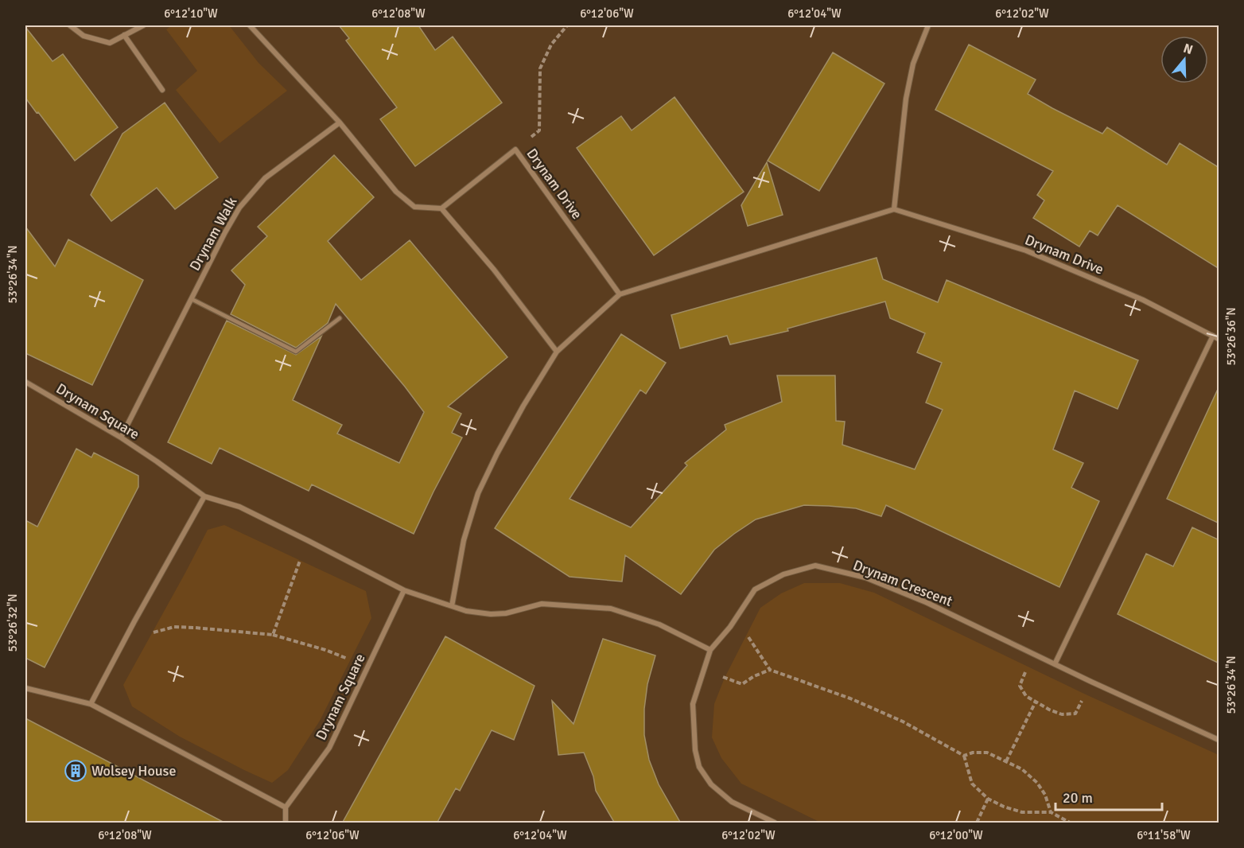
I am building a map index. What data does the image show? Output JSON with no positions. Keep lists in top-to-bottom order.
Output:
{
  "streets": {
    "street": [
      "Drynam Drive",
      "Drynam Walk",
      "Drynam Square",
      "Drynam Crescent"
    ]
  },
  "crossings": [
    ["Drynam Walk", "Drynam Square"]
  ],
  "places": {
    "building": ["Wolsey House"]
  },
  "scale_bar": "20 m",
  "north": "top",
  "coordinates": [
    "6°12'10\"W",
    "6°12'08\"W",
    "6°12'06\"W",
    "6°12'04\"W",
    "6°12'02\"W",
    "53°26'34\"N",
    "53°26'36\"N",
    "53°26'32\"N",
    "6°12'00\"W",
    "6°11'58\"W"
  ]
}
